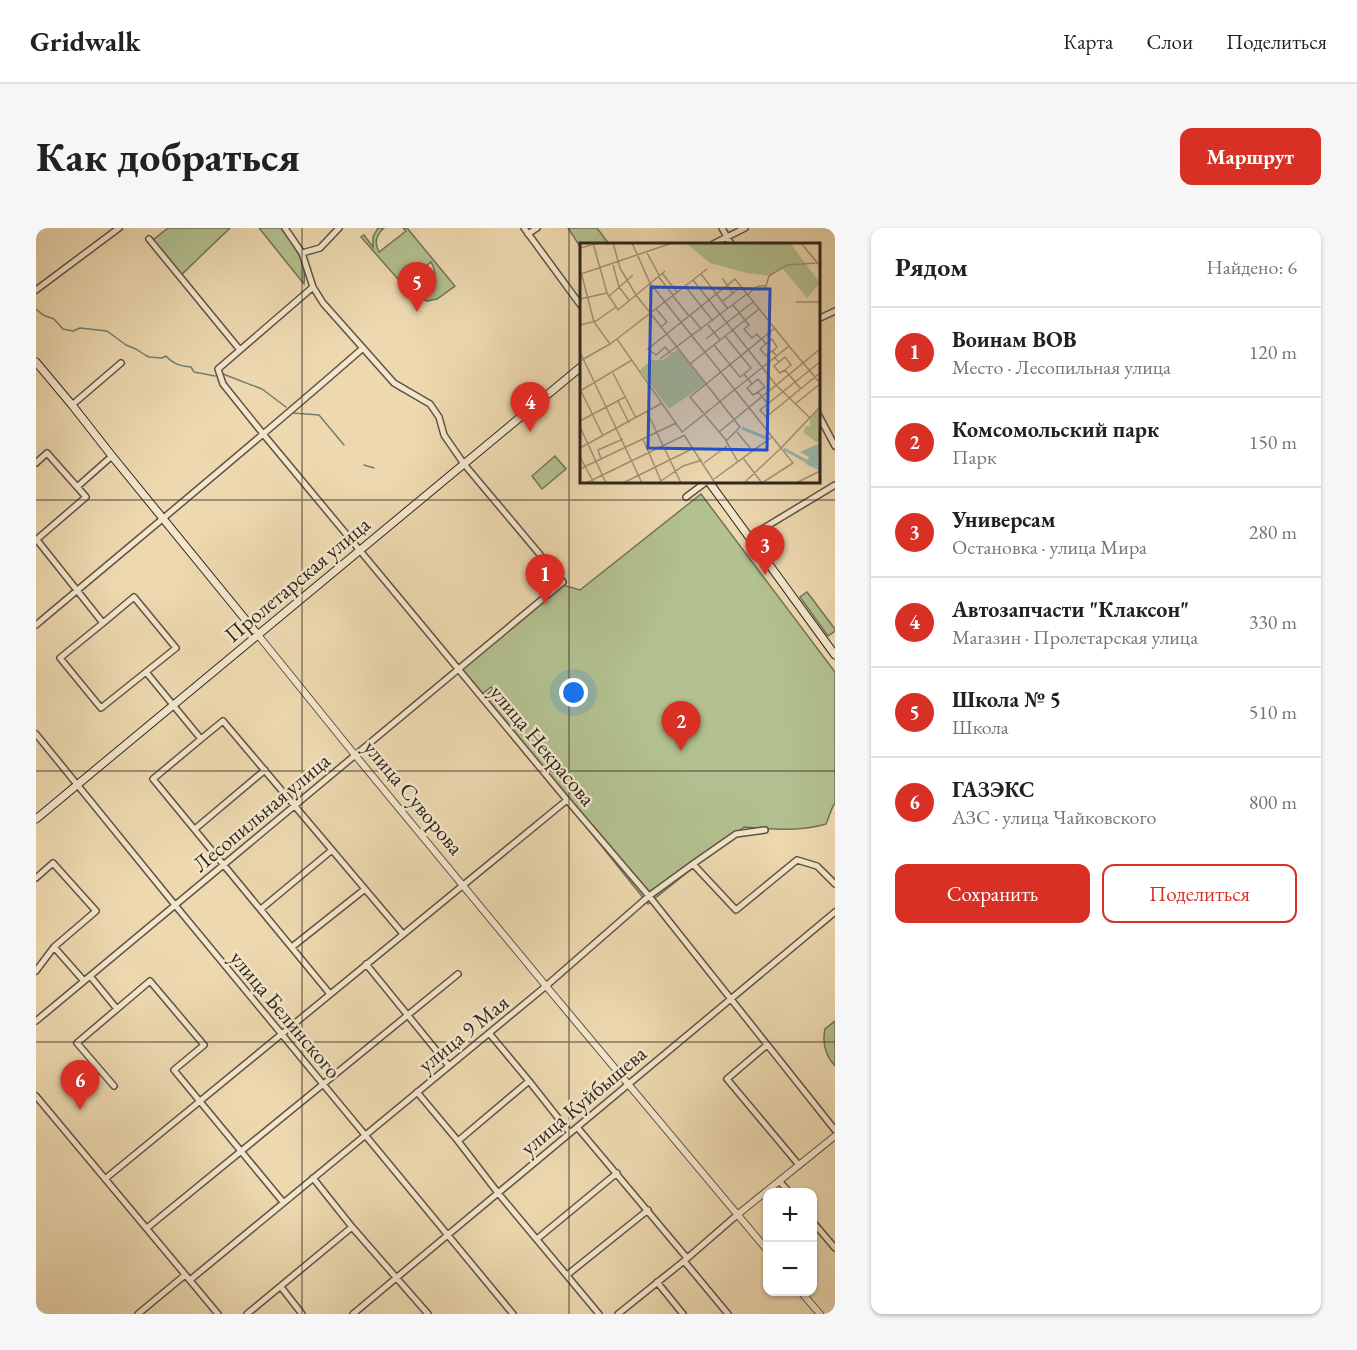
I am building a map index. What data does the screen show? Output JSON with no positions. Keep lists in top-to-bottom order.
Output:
{
  "streets": {
    "main road": ["Пролетарская улица", "улица Суворова"],
    "street": [
      "улица Некрасова",
      "Лесопильная улица",
      "улица Белинского",
      "улица 9 Мая",
      "улица Куйбышева"
    ]
  },
  "crossings": [
    ["Пролетарская улица", "улица Некрасова"],
    ["Пролетарская улица", "улица Суворова"],
    ["Пролетарская улица", "Лесопильная улица"],
    ["Пролетарская улица", "улица Белинского"],
    ["улица Некрасова", "Лесопильная улица"],
    ["улица Некрасова", "улица 9 Мая"],
    ["улица Некрасова", "улица Куйбышева"],
    ["улица Суворова", "Лесопильная улица"],
    ["улица Суворова", "улица 9 Мая"],
    ["улица Суворова", "улица Куйбышева"],
    ["Лесопильная улица", "улица Белинского"],
    ["улица Белинского", "улица 9 Мая"],
    ["улица Белинского", "улица Куйбышева"]
  ],
  "page": {
    "header": "Gridwalk",
    "nav": ["Карта", "Слои", "Поделиться"],
    "buttons": [
      "Маршрут",
      ["Сохранить", "Поделиться"]
    ],
    "title": "Как добраться",
    "heading": ["Рядом", "Найдено: 6"],
    "pins": [
      "5",
      "4",
      "3",
      "1",
      "2",
      "6"
    ],
    "list": [
      {
        "mark": "1",
        "name": "Воинам ВОВ",
        "note": "Место · Лесопильная улица",
        "value": "120 m"
      },
      {
        "mark": "2",
        "name": "Комсомольский парк",
        "note": "Парк",
        "value": "150 m"
      },
      {
        "mark": "3",
        "name": "Универсам",
        "note": "Остановка · улица Мира",
        "value": "280 m"
      },
      {
        "mark": "4",
        "name": "Автозапчасти \"Клаксон\"",
        "note": "Магазин · Пролетарская улица",
        "value": "330 m"
      },
      {
        "mark": "5",
        "name": "Школа № 5",
        "note": "Школа",
        "value": "510 m"
      },
      {
        "mark": "6",
        "name": "ГАЗЭКС",
        "note": "АЗС · улица Чайковского",
        "value": "800 m"
      }
    ],
    "map_buttons": ["+", "−"]
  }
}
